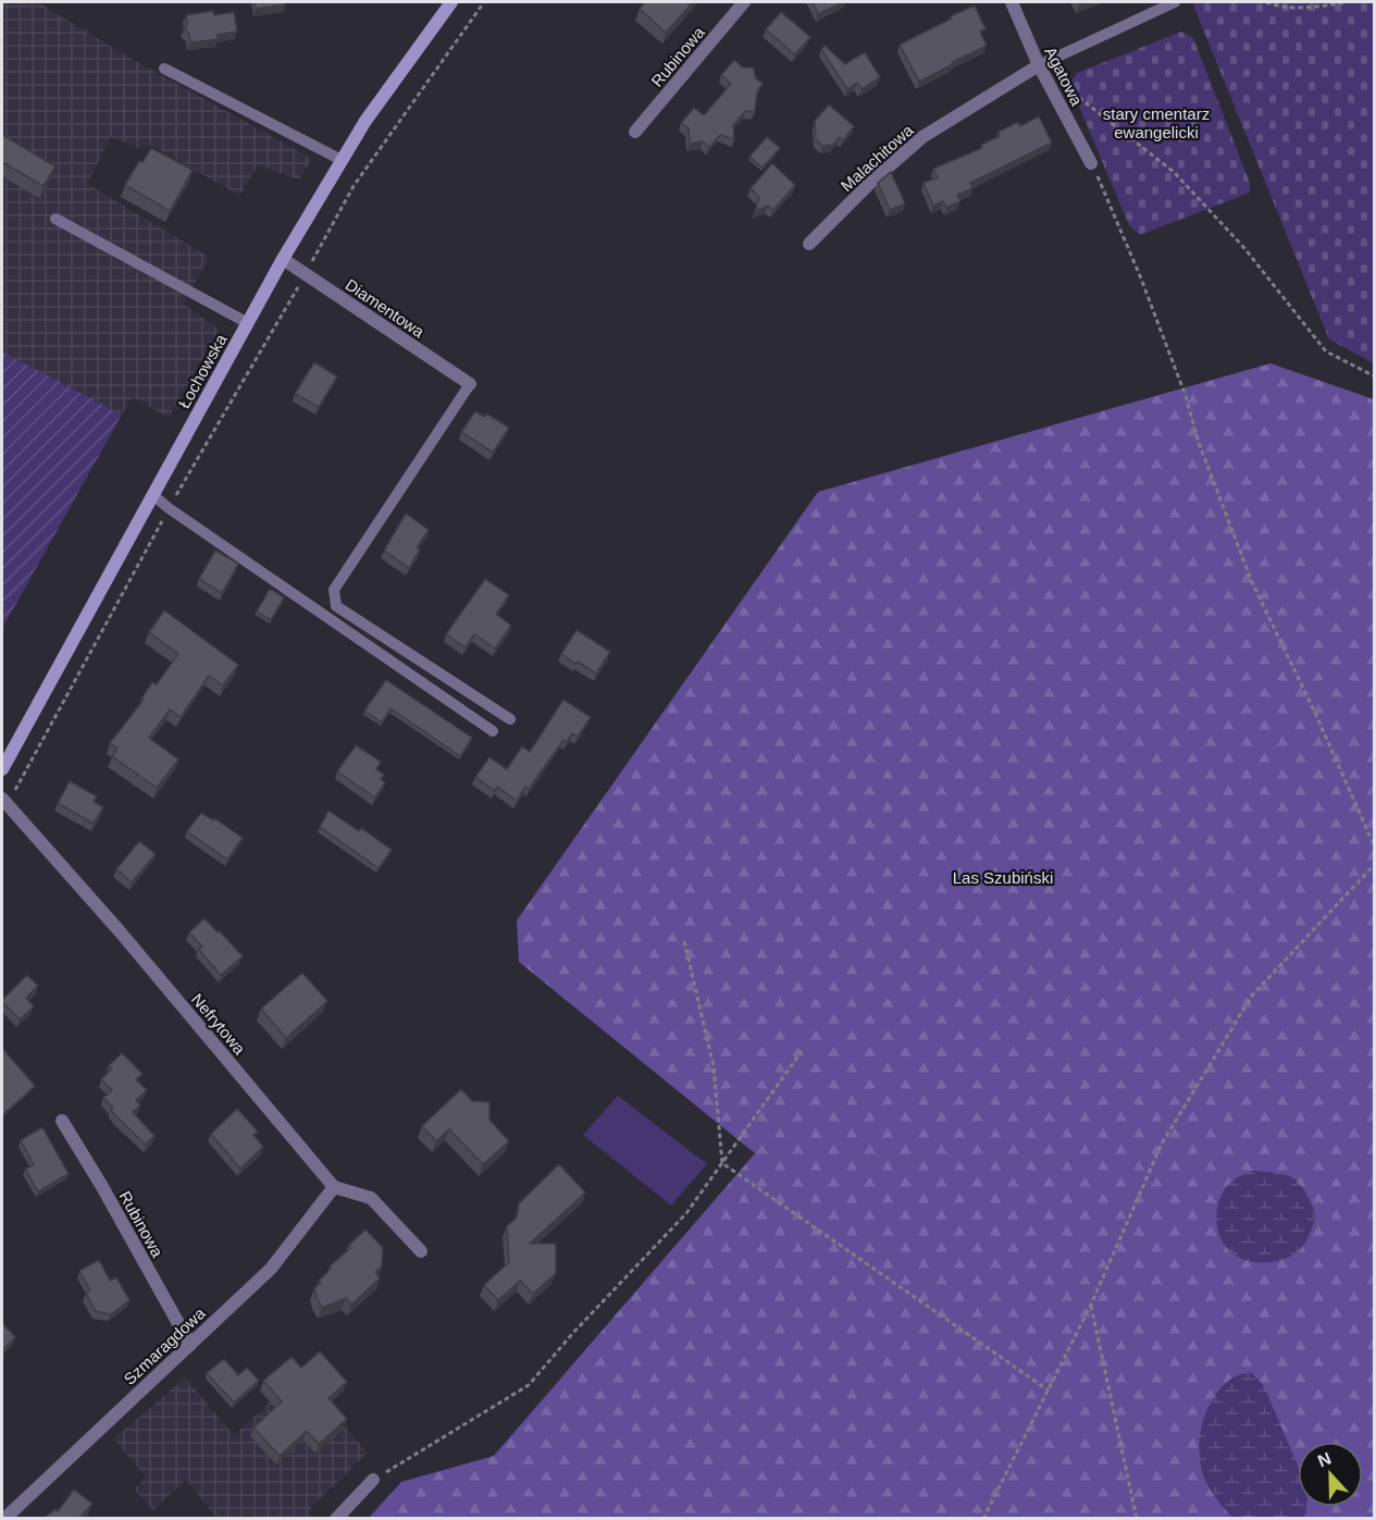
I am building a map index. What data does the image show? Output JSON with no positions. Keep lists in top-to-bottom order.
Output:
{
  "streets": {
    "main road": ["Łochowska"],
    "street": [
      "Rubinowa",
      "Agatowa",
      "Malachitowa",
      "Diamentowa",
      "Nefrytowa",
      "Szmaragdowa"
    ]
  },
  "crossings": [
    ["Rubinowa", "Szmaragdowa"],
    ["Agatowa", "Malachitowa"],
    ["Diamentowa", "Łochowska"],
    ["Nefrytowa", "Szmaragdowa"]
  ],
  "parks": ["stary cmentarz ewangelicki", "Las Szubiński"],
  "north": "top"
}
